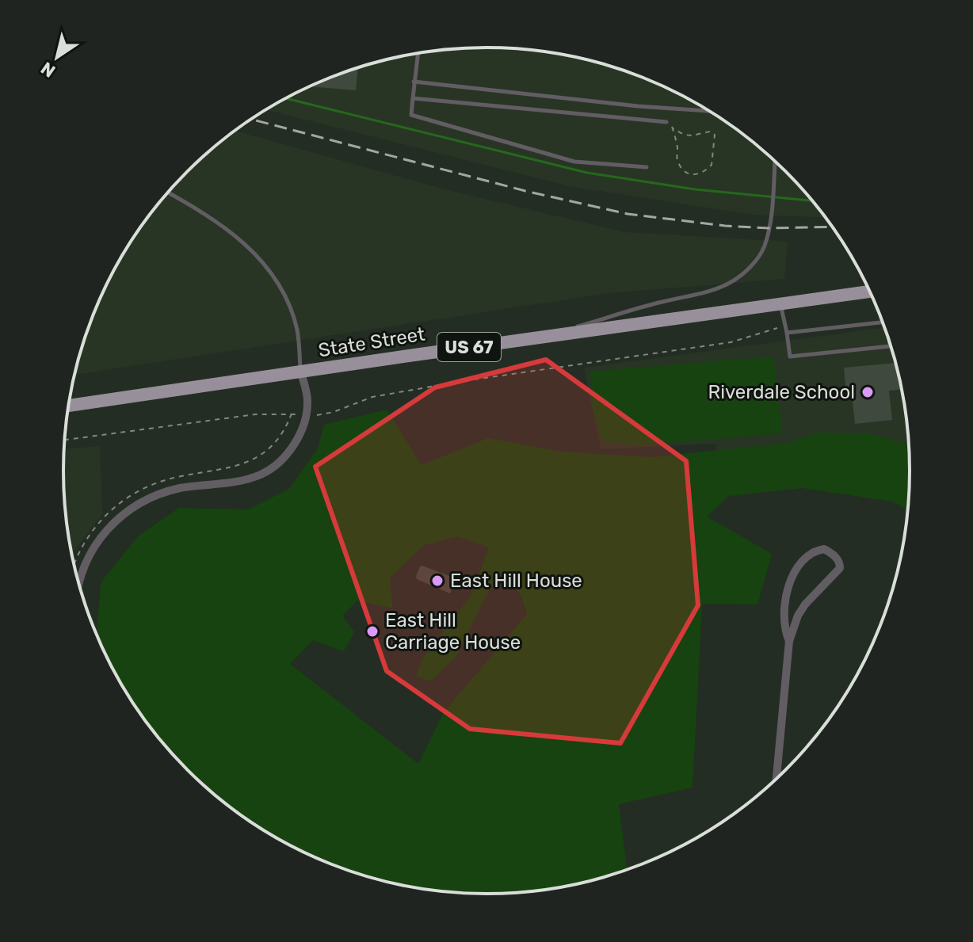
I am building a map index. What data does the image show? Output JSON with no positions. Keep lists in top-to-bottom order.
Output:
{
  "streets": {
    "main road": ["State Street", "US 67"]
  },
  "places": ["Riverdale School", "East Hill House", "East Hill Carriage House"],
  "north": "bottom left"
}
